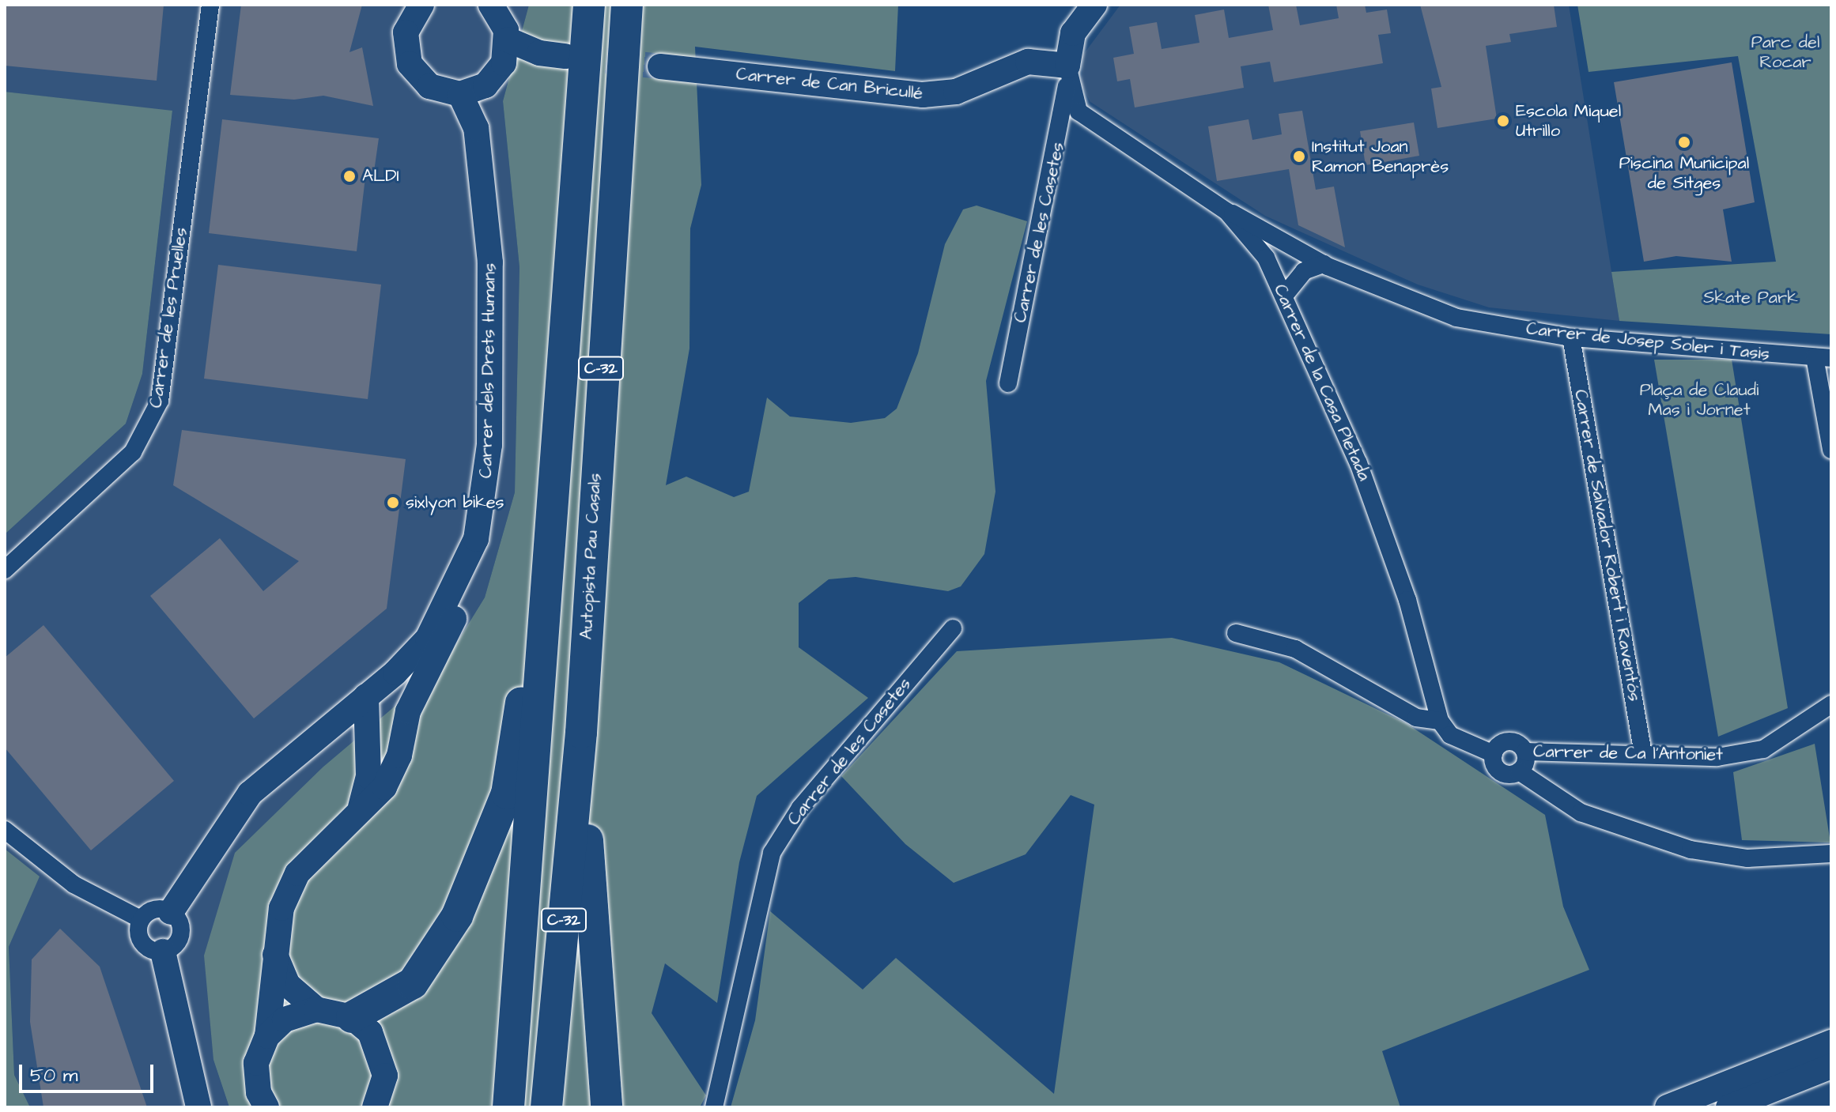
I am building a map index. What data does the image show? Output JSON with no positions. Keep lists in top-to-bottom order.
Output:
{
  "streets": {
    "highway": ["C-32", "Autopista Pau Casals"],
    "street": [
      "Carrer de Can Bricullé",
      "Carrer de les Casetes",
      "Carrer de les Pruelles",
      "Carrer de Josep Soler i Tasis",
      "Carrer dels Drets Humans",
      "Carrer de la Casa Pletada",
      "Carrer de Salvador Robert i Raventós",
      "Carrer de Ca l'Antoniet"
    ]
  },
  "crossings": [
    ["Carrer de Can Bricullé", "Carrer de les Casetes"],
    ["Carrer de Can Bricullé", "Carrer de la Casa Pletada"],
    ["Carrer de les Casetes", "Carrer de la Casa Pletada"],
    ["Carrer de Josep Soler i Tasis", "Carrer de la Casa Pletada"],
    ["Carrer de Josep Soler i Tasis", "Carrer de Salvador Robert i Raventós"],
    ["Carrer de Salvador Robert i Raventós", "Carrer de Ca l'Antoniet"]
  ],
  "parks": ["Parc del Rocar", "Skate Park", "Plaça de Claudi Mas i Jornet"],
  "places": [
    "Escola Miquel Utrillo",
    "Piscina Municipal de Sitges",
    "Institut Joan Ramon Benaprès",
    "ALDI",
    "sixlyon bikes"
  ],
  "scale_bar": "50 m"
}
